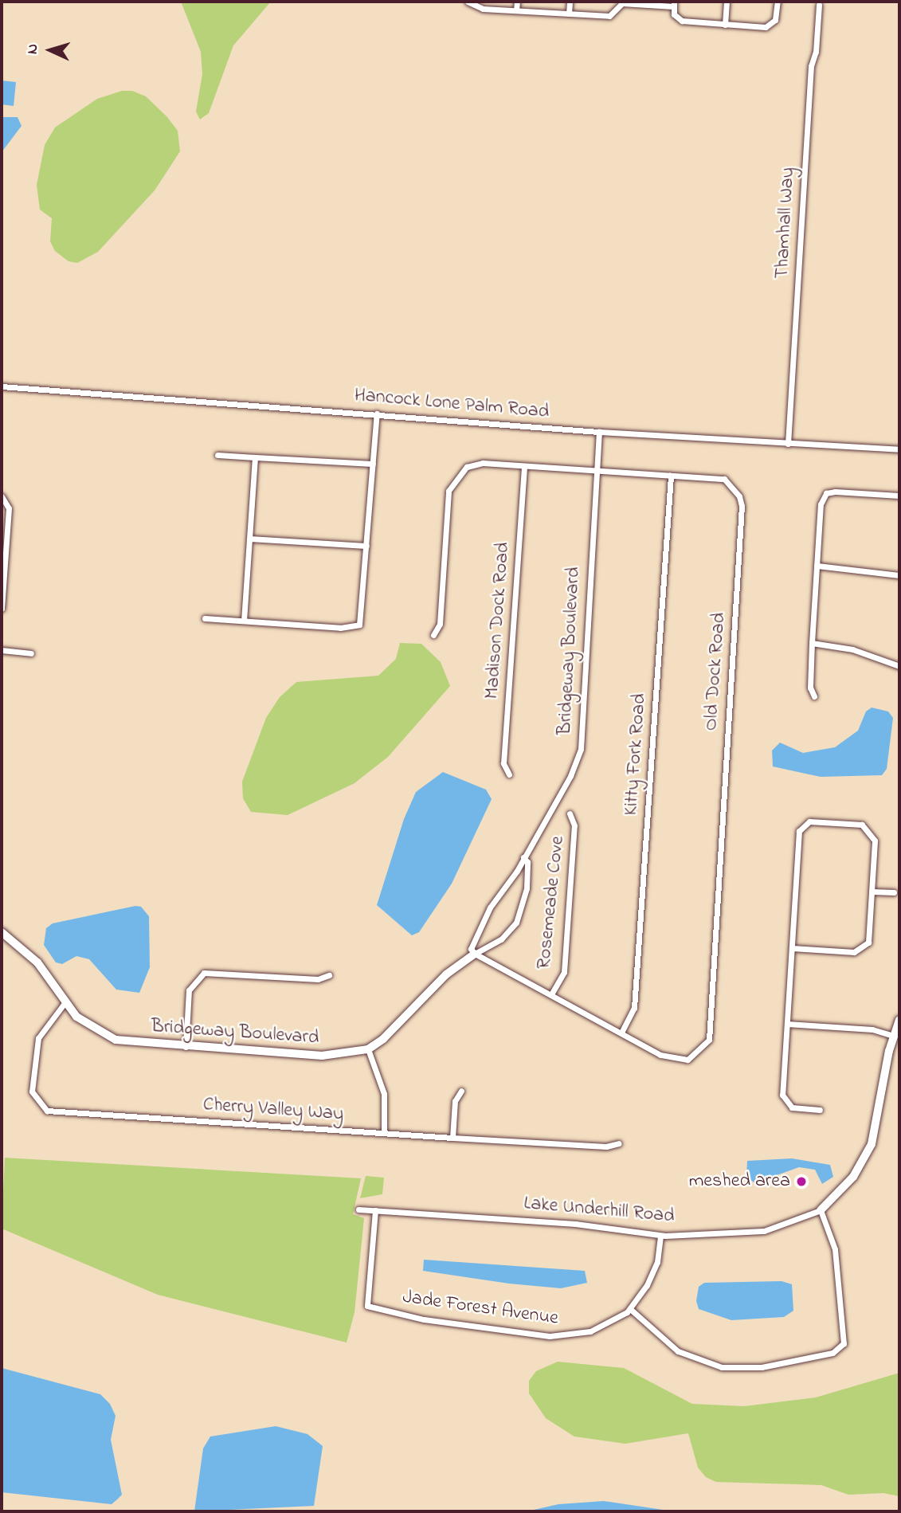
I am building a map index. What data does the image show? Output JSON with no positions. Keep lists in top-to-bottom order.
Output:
{
  "streets": {
    "street": [
      "Thamhall Way",
      "Hancock Lone Palm Road",
      "Madison Dock Road",
      "Bridgeway Boulevard",
      "Old Dock Road",
      "Kitty Fork Road",
      "Rosemeade Cove",
      "Cherry Valley Way",
      "Lake Underhill Road",
      "Jade Forest Avenue"
    ]
  },
  "crossings": [
    ["Thamhall Way", "Hancock Lone Palm Road"],
    ["Hancock Lone Palm Road", "Bridgeway Boulevard"],
    ["Madison Dock Road", "Old Dock Road"],
    ["Bridgeway Boulevard", "Old Dock Road"],
    ["Bridgeway Boulevard", "Cherry Valley Way"],
    ["Old Dock Road", "Kitty Fork Road"],
    ["Old Dock Road", "Rosemeade Cove"],
    ["Lake Underhill Road", "Jade Forest Avenue"]
  ],
  "places": ["meshed area"],
  "north": "left"
}
